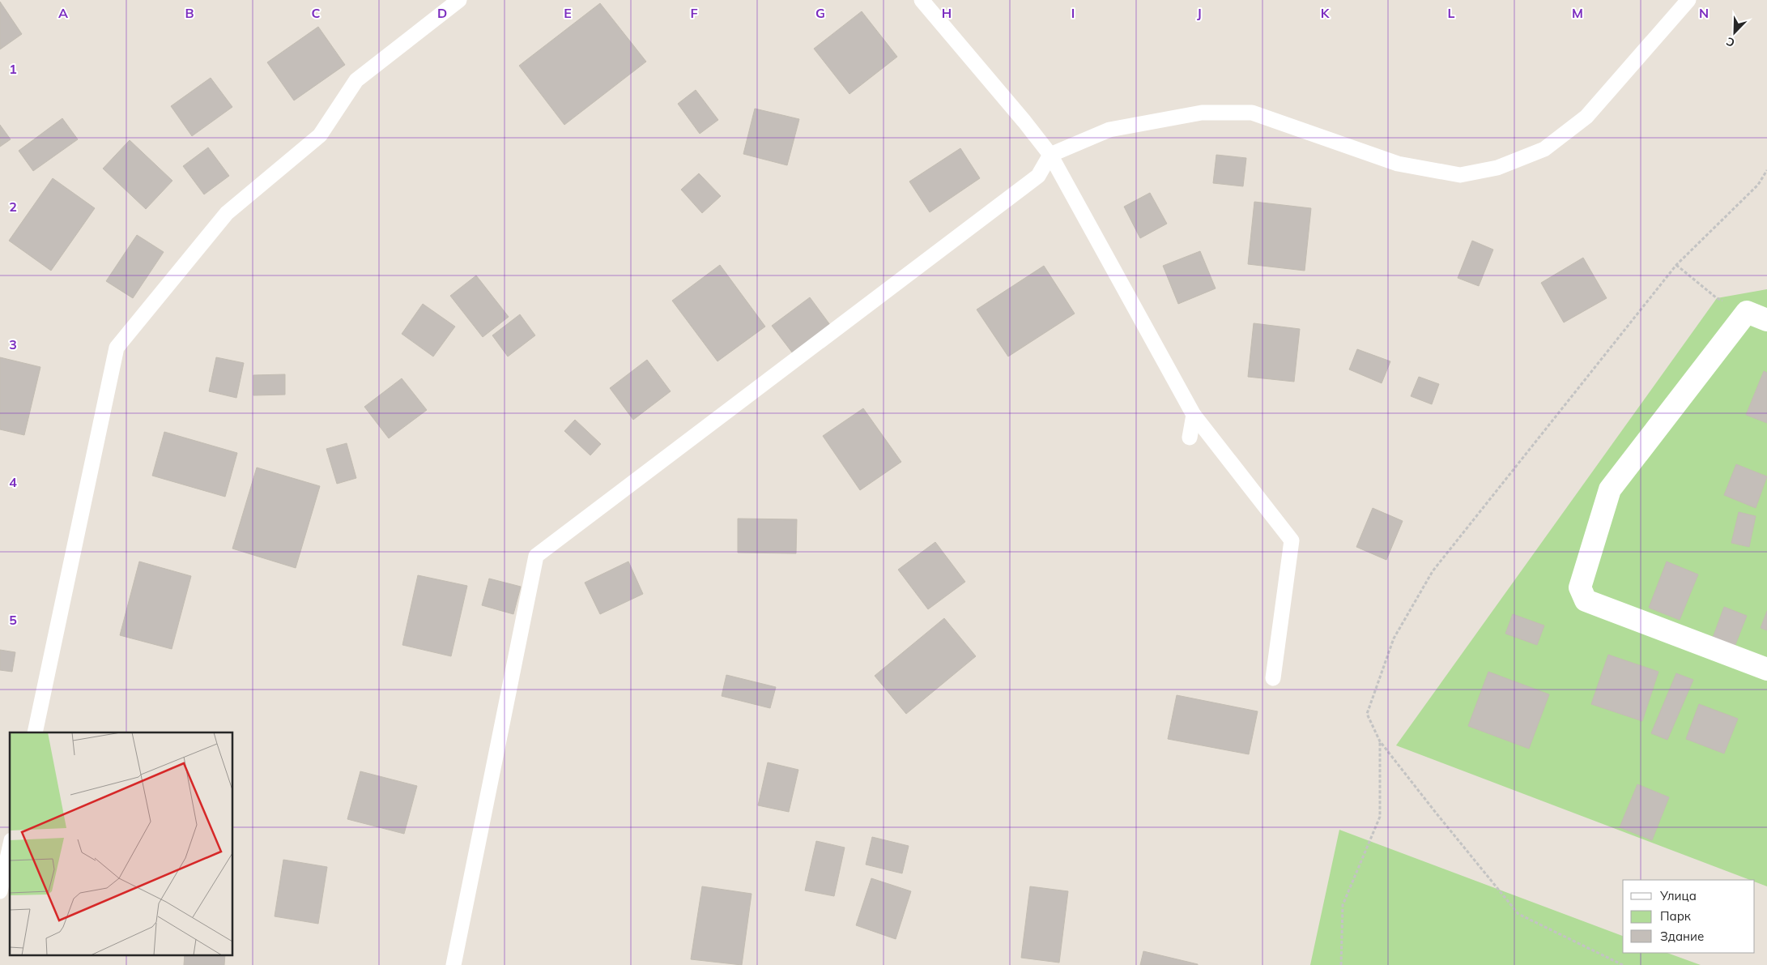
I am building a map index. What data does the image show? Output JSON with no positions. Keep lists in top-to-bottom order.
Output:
{
  "legend": ["Улица", "Парк", "Здание"],
  "north": "bottom left",
  "grid": {
    "columns": [
      "A",
      "B",
      "C",
      "D",
      "E",
      "F",
      "G",
      "H",
      "I",
      "J",
      "K",
      "L",
      "M",
      "N"
    ],
    "rows": [
      "1",
      "2",
      "3",
      "4",
      "5"
    ]
  }
}
